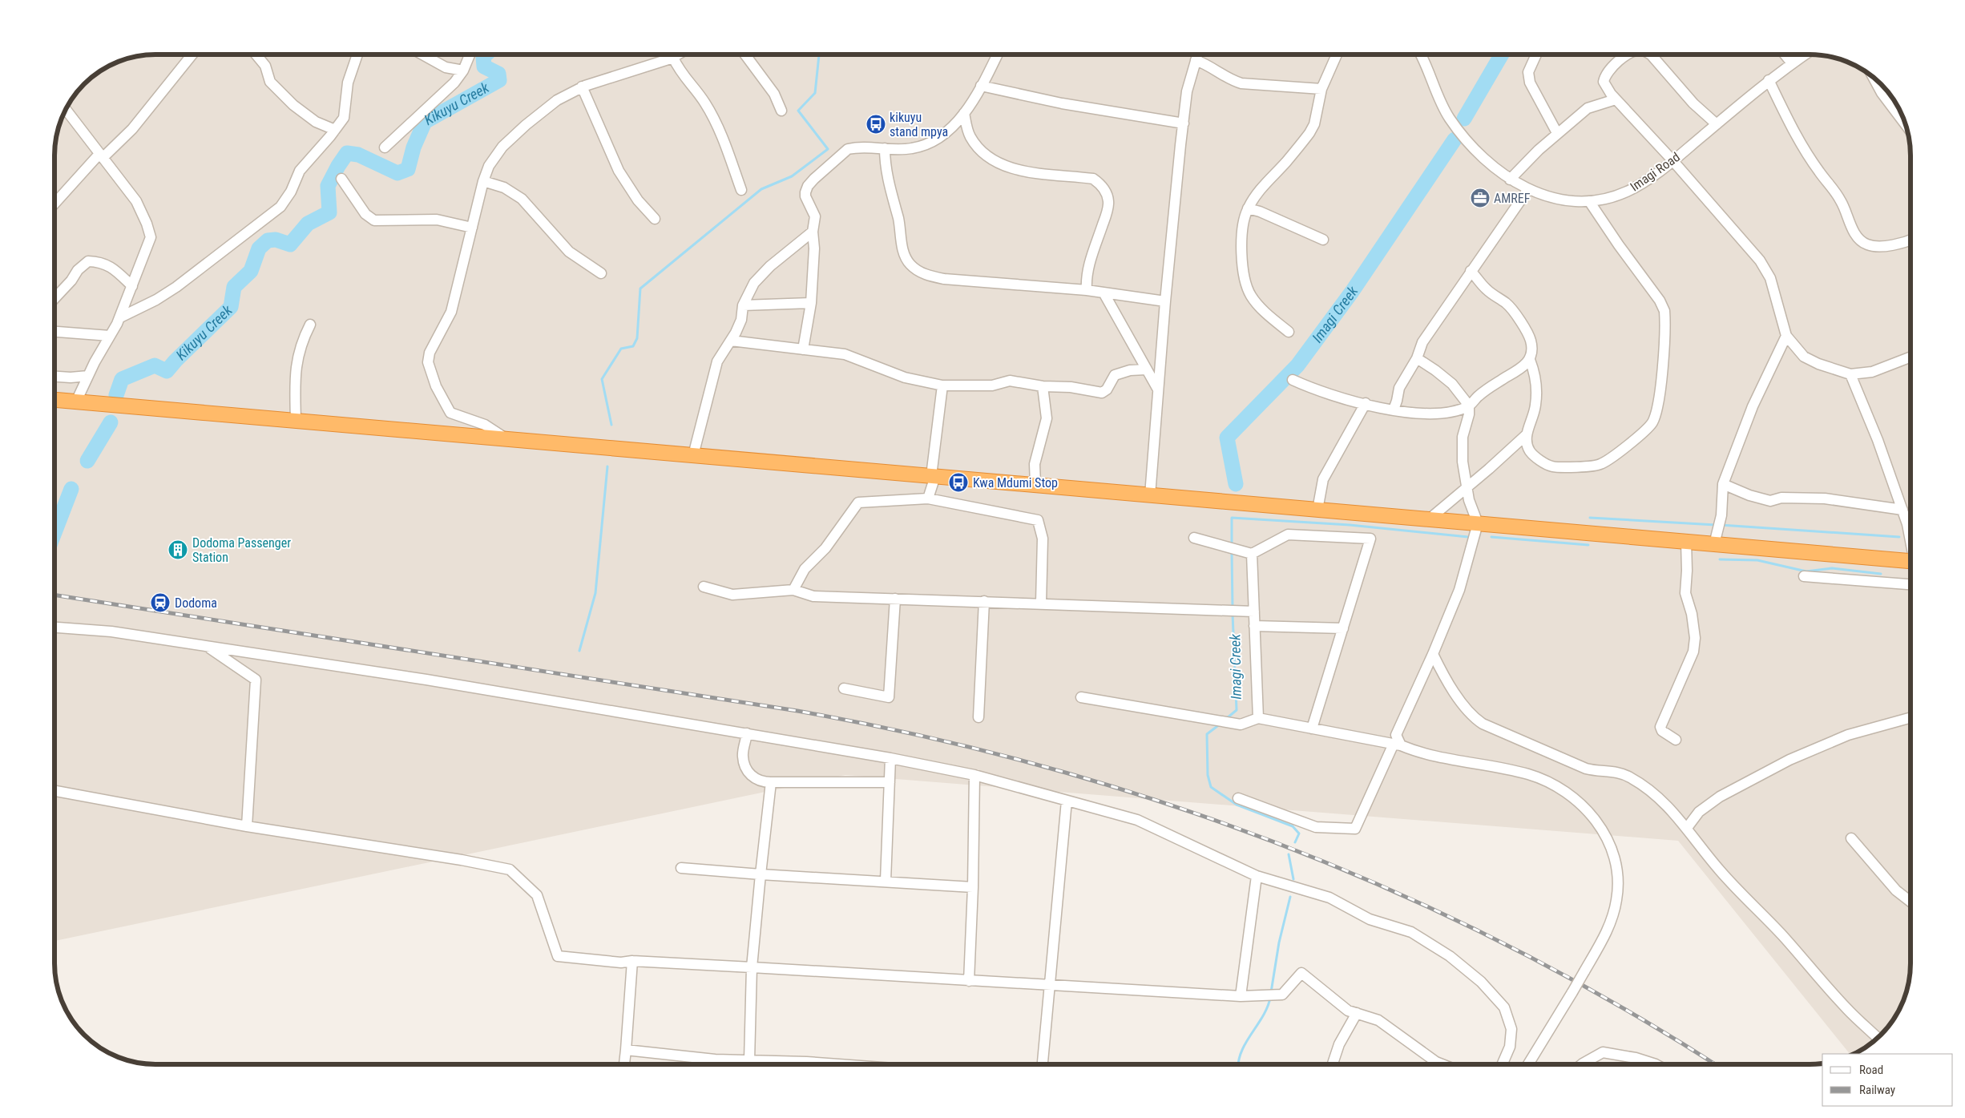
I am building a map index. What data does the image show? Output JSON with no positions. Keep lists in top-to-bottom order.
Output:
{
  "streets": {
    "street": ["Imagi Road"]
  },
  "water": ["Kikuyu Creek", "Imagi Creek"],
  "places": {
    "bus stop": ["kikuyu stand mpya", "Kwa Mdumi Stop"],
    "office": ["AMREF"],
    "building": ["Dodoma Passenger Station"],
    "station": ["Dodoma"]
  },
  "legend": ["Road", "Railway"]
}
